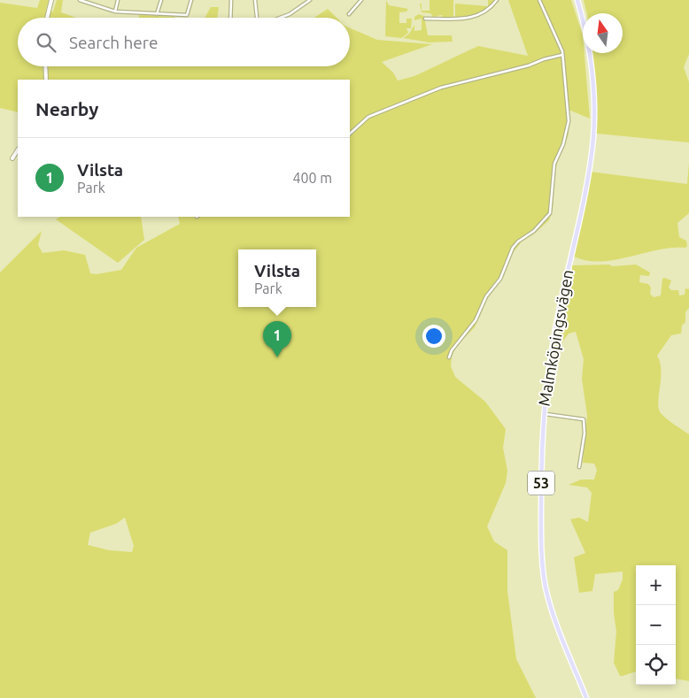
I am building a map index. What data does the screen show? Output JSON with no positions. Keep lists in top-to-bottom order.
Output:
{
  "streets": {
    "main road": ["Malmköpingsvägen", "53"]
  },
  "north": "top",
  "page": {
    "search": "Search here",
    "heading": "Nearby",
    "list": [
      {
        "mark": "1",
        "name": "Vilsta",
        "note": "Park",
        "value": "400 m"
      }
    ],
    "popup": ["Vilsta", "Park"],
    "pins": "1",
    "map_buttons": ["+", "−"]
  }
}
